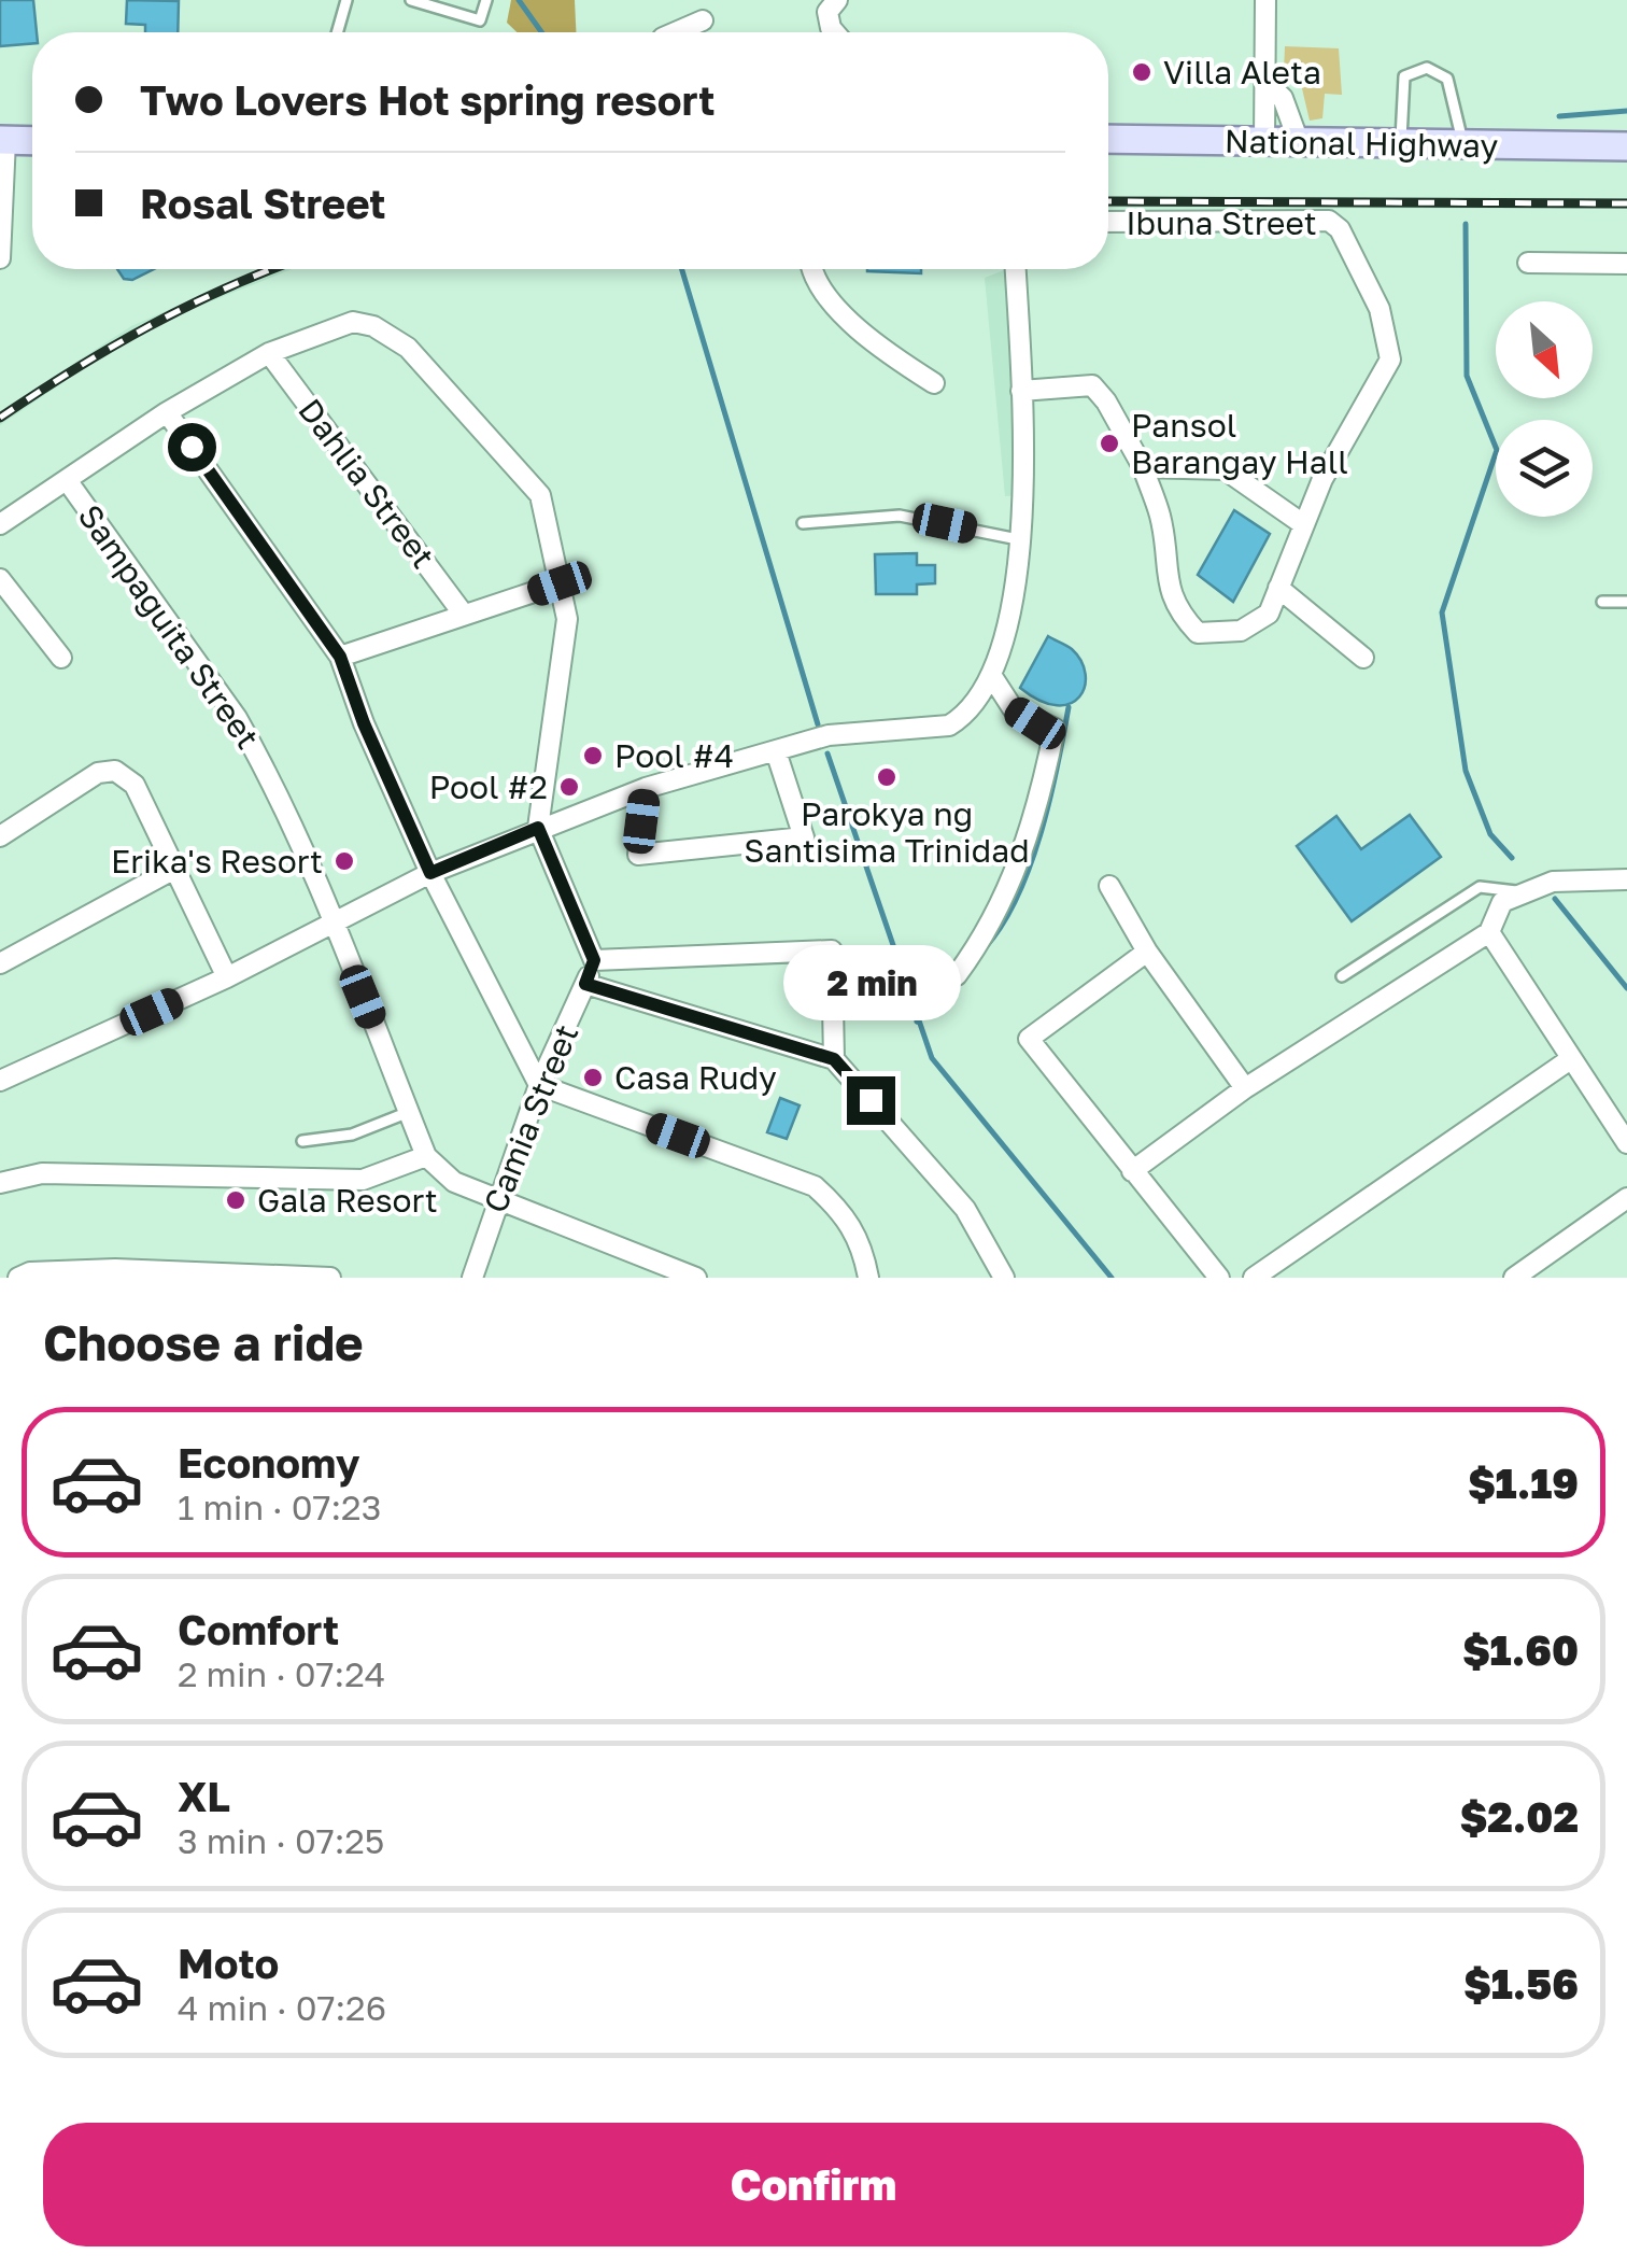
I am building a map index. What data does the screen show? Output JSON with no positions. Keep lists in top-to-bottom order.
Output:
{
  "streets": {
    "main road": ["National Highway"],
    "street": [
      "Ibuna Street",
      "Dahlia Street",
      "Sampaguita Street",
      "Camia Street"
    ]
  },
  "places": [
    "Villa Aleta",
    "Pansol Barangay Hall",
    "Pool #4",
    "Parokya ng Santisima Trinidad",
    "Pool #2",
    "Erika's Resort",
    "Casa Rudy",
    "Gala Resort"
  ],
  "north": "bottom right",
  "page": {
    "banner": ["Two Lovers Hot spring resort", "Rosal Street"],
    "bubble": "2 min",
    "heading": "Choose a ride",
    "list": [
      {
        "name": "Economy",
        "note": "1 min · 07:23",
        "value": "$1.19"
      },
      {
        "name": "Comfort",
        "note": "2 min · 07:24",
        "value": "$1.60"
      },
      {
        "name": "XL",
        "note": "3 min · 07:25",
        "value": "$2.02"
      },
      {
        "name": "Moto",
        "note": "4 min · 07:26",
        "value": "$1.56"
      }
    ],
    "buttons": "Confirm"
  }
}
